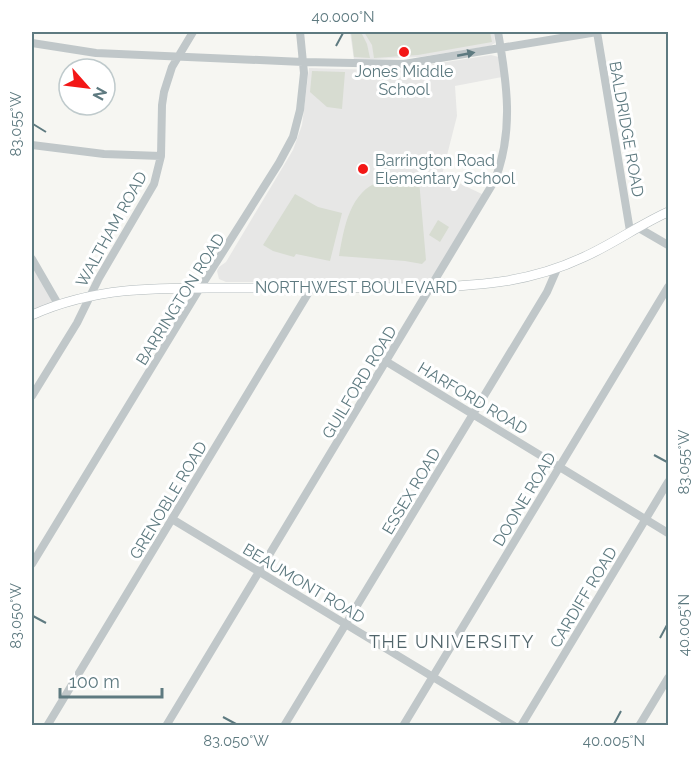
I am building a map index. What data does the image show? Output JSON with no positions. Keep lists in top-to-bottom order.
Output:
{
  "streets": {
    "main road": ["NORTHWEST BOULEVARD"],
    "street": [
      "BALDRIDGE ROAD",
      "WALTHAM ROAD",
      "BARRINGTON ROAD",
      "GUILFORD ROAD",
      "HARFORD ROAD",
      "ESSEX ROAD",
      "DOONE ROAD",
      "GRENOBLE ROAD",
      "BEAUMONT ROAD",
      "CARDIFF ROAD"
    ]
  },
  "crossings": [
    ["BALDRIDGE ROAD", "NORTHWEST BOULEVARD"],
    ["WALTHAM ROAD", "NORTHWEST BOULEVARD"],
    ["NORTHWEST BOULEVARD", "BARRINGTON ROAD"],
    ["NORTHWEST BOULEVARD", "GUILFORD ROAD"],
    ["NORTHWEST BOULEVARD", "ESSEX ROAD"],
    ["NORTHWEST BOULEVARD", "GRENOBLE ROAD"],
    ["GUILFORD ROAD", "HARFORD ROAD"],
    ["GUILFORD ROAD", "BEAUMONT ROAD"],
    ["HARFORD ROAD", "ESSEX ROAD"],
    ["HARFORD ROAD", "DOONE ROAD"],
    ["HARFORD ROAD", "CARDIFF ROAD"],
    ["ESSEX ROAD", "BEAUMONT ROAD"],
    ["DOONE ROAD", "BEAUMONT ROAD"],
    ["GRENOBLE ROAD", "BEAUMONT ROAD"]
  ],
  "districts": ["THE UNIVERSITY"],
  "places": ["Jones Middle School", "Barrington Road Elementary School"],
  "scale_bar": "100 m",
  "north": "bottom right",
  "coordinates": [
    "40.000°N",
    "83.055°W",
    "83.050°W",
    "40.005°N"
  ]
}
